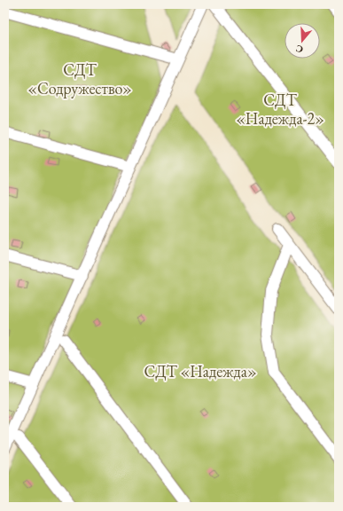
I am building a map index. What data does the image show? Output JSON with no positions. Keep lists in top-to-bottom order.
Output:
{
  "parks": ["СДТ «Содружество»", "СДТ «Надежда-2»", "СДТ «Надежда»"],
  "north": "bottom"
}
